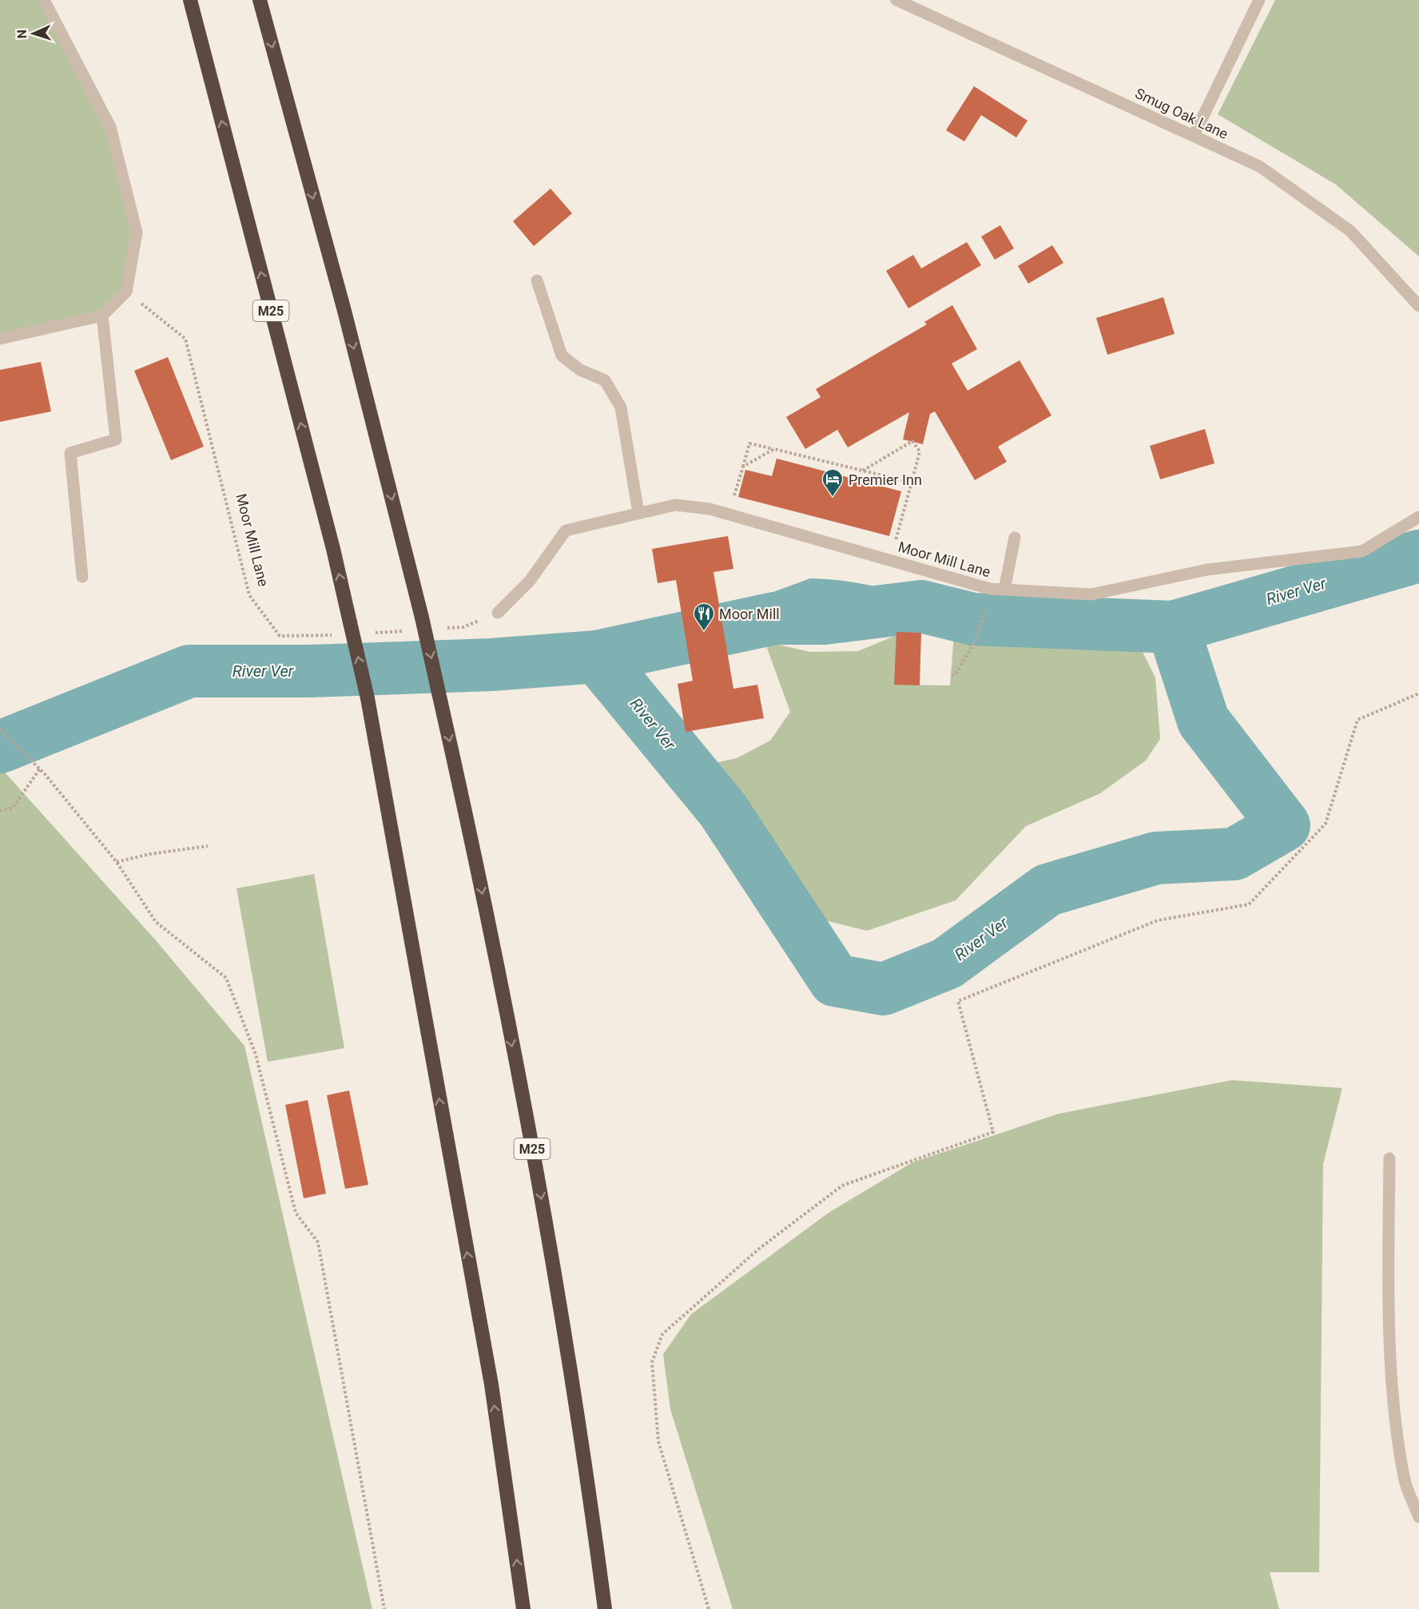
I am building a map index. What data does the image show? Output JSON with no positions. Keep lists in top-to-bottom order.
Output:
{
  "streets": {
    "highway": ["M25"],
    "street": ["Smug Oak Lane", "Moor Mill Lane"]
  },
  "water": ["River Ver"],
  "places": {
    "hotel": ["Premier Inn"],
    "restaurant": ["Moor Mill"]
  },
  "north": "left"
}
